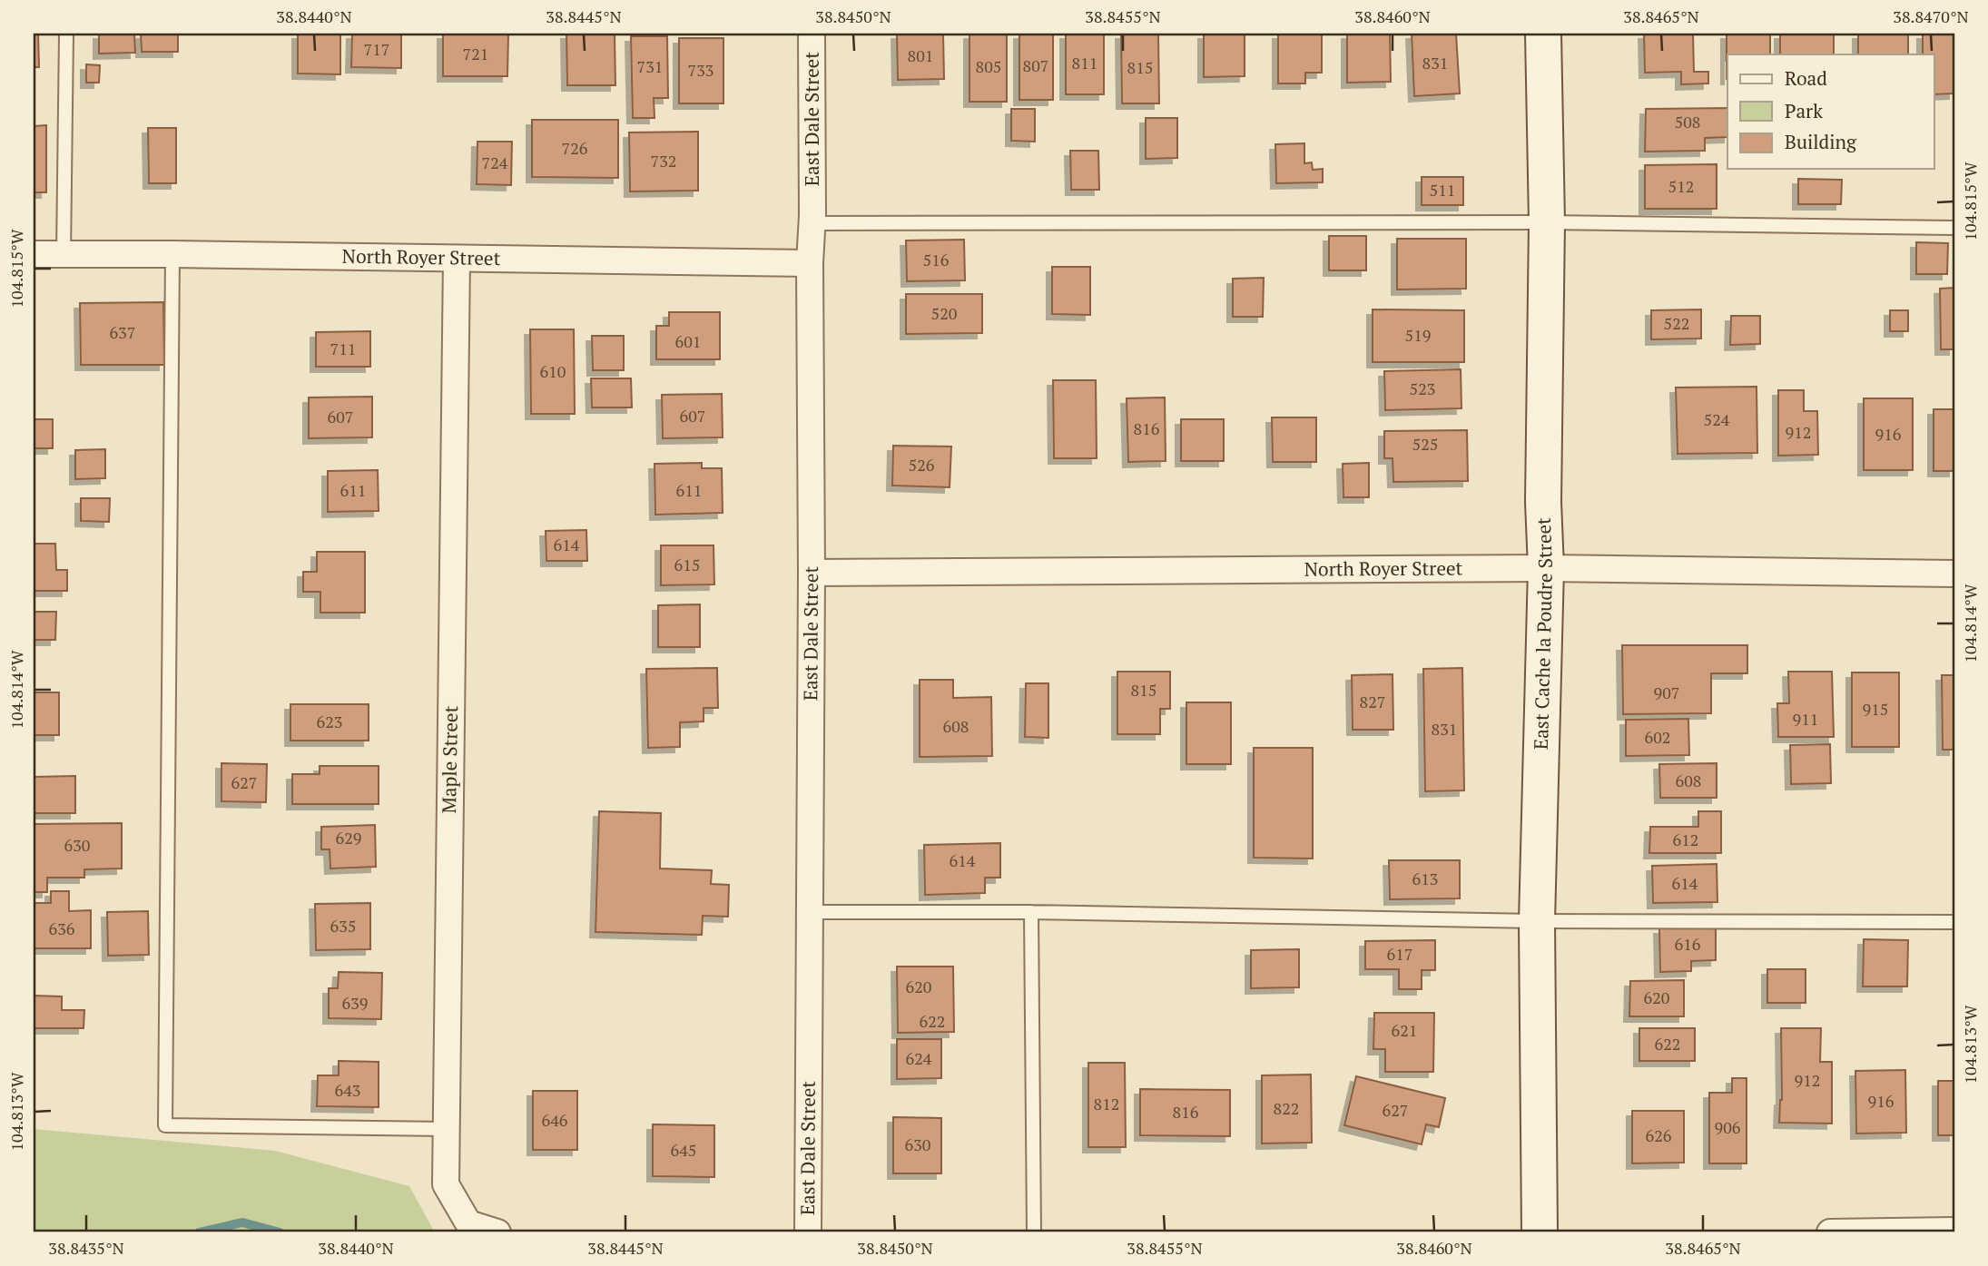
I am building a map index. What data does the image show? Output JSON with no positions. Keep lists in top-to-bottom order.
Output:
{
  "streets": {
    "street": [
      "East Dale Street",
      "North Royer Street",
      "East Cache la Poudre Street",
      "Maple Street"
    ]
  },
  "crossings": [
    ["East Dale Street", "North Royer Street"],
    ["North Royer Street", "East Cache la Poudre Street"],
    ["North Royer Street", "Maple Street"]
  ],
  "house_numbers": [
    "717",
    "721",
    "801",
    "811",
    "831",
    "807",
    "731",
    "805",
    "815",
    "733",
    "508",
    "726",
    "732",
    "724",
    "512",
    "511",
    "516",
    "520",
    "522",
    "637",
    "519",
    "601",
    "711",
    "610",
    "523",
    "607",
    "607",
    "524",
    "816",
    "912",
    "916",
    "525",
    "526",
    "611",
    "611",
    "614",
    "615",
    "815",
    "907",
    "827",
    "915",
    "911",
    "623",
    "608",
    "831",
    "602",
    "608",
    "627",
    "629",
    "612",
    "630",
    "614",
    "613",
    "614",
    "635",
    "636",
    "616",
    "617",
    "620",
    "620",
    "639",
    "622",
    "621",
    "622",
    "624",
    "912",
    "643",
    "916",
    "812",
    "822",
    "627",
    "816",
    "646",
    "906",
    "626",
    "630",
    "645"
  ],
  "legend": ["Road", "Park", "Building"],
  "coordinates": [
    "38.8440°N",
    "38.8445°N",
    "38.8450°N",
    "38.8455°N",
    "38.8460°N",
    "38.8465°N",
    "38.8470°N",
    "104.815°W",
    "104.814°W",
    "104.813°W",
    "38.8435°N"
  ]
}
